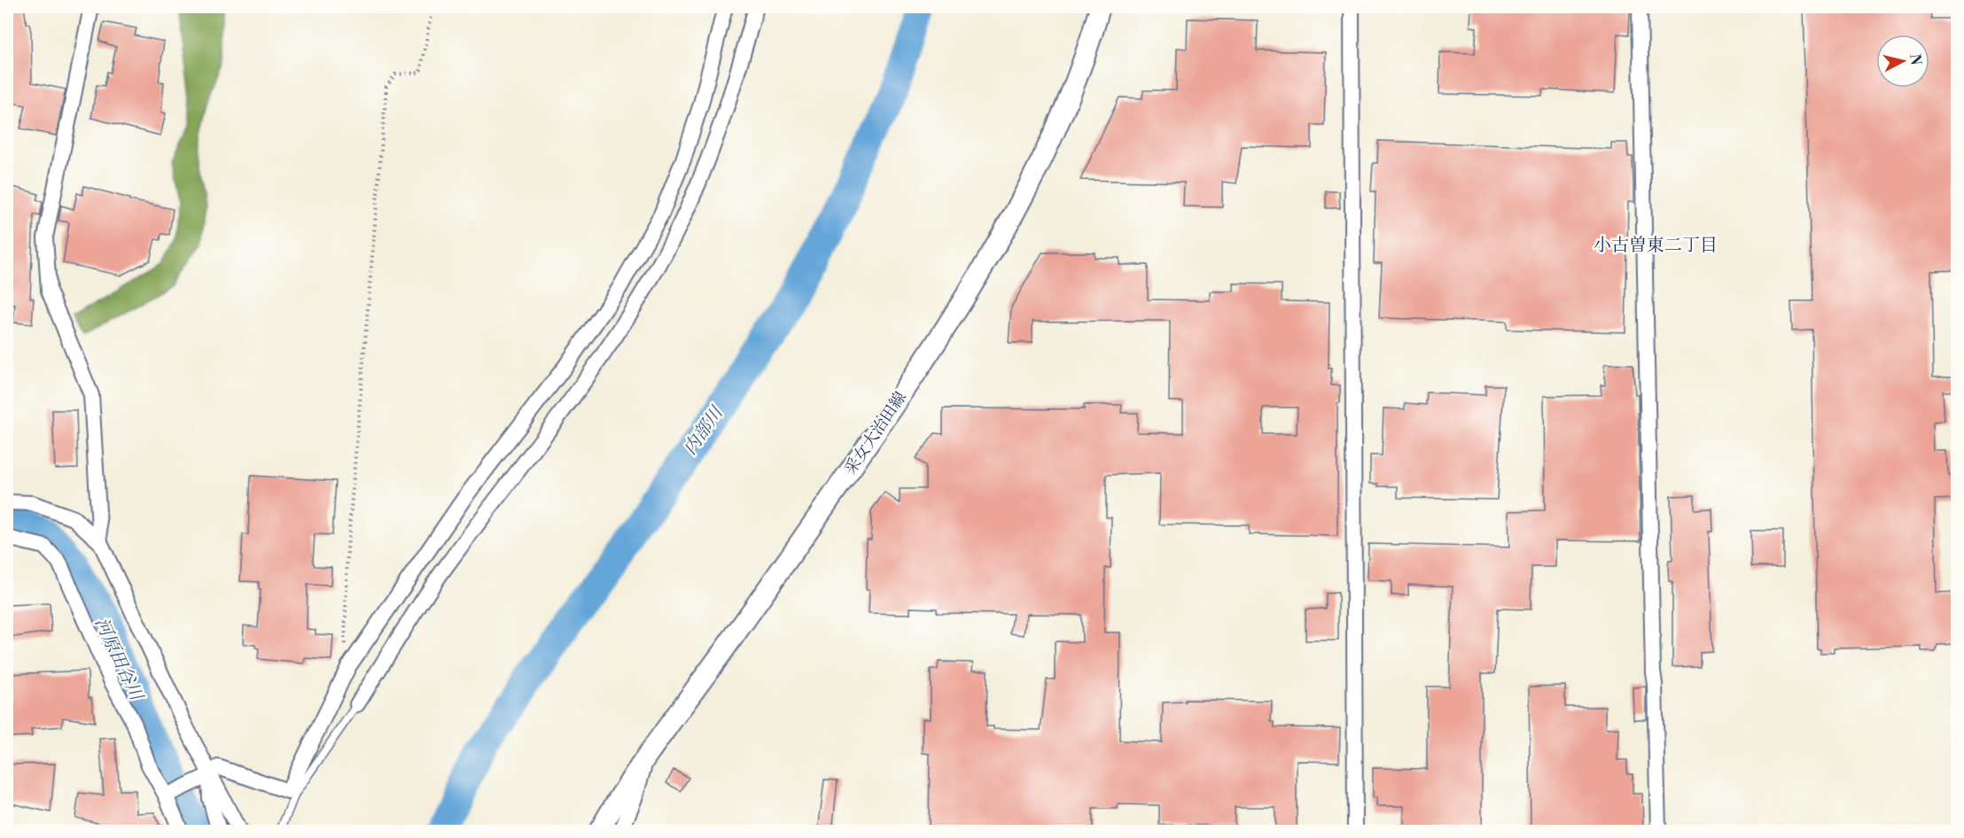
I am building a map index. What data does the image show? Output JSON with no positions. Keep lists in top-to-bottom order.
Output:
{
  "streets": {
    "main road": ["采女大治田線"]
  },
  "districts": ["小古曽東二丁目"],
  "water": ["内部川", "河原田谷川"],
  "north": "right"
}
